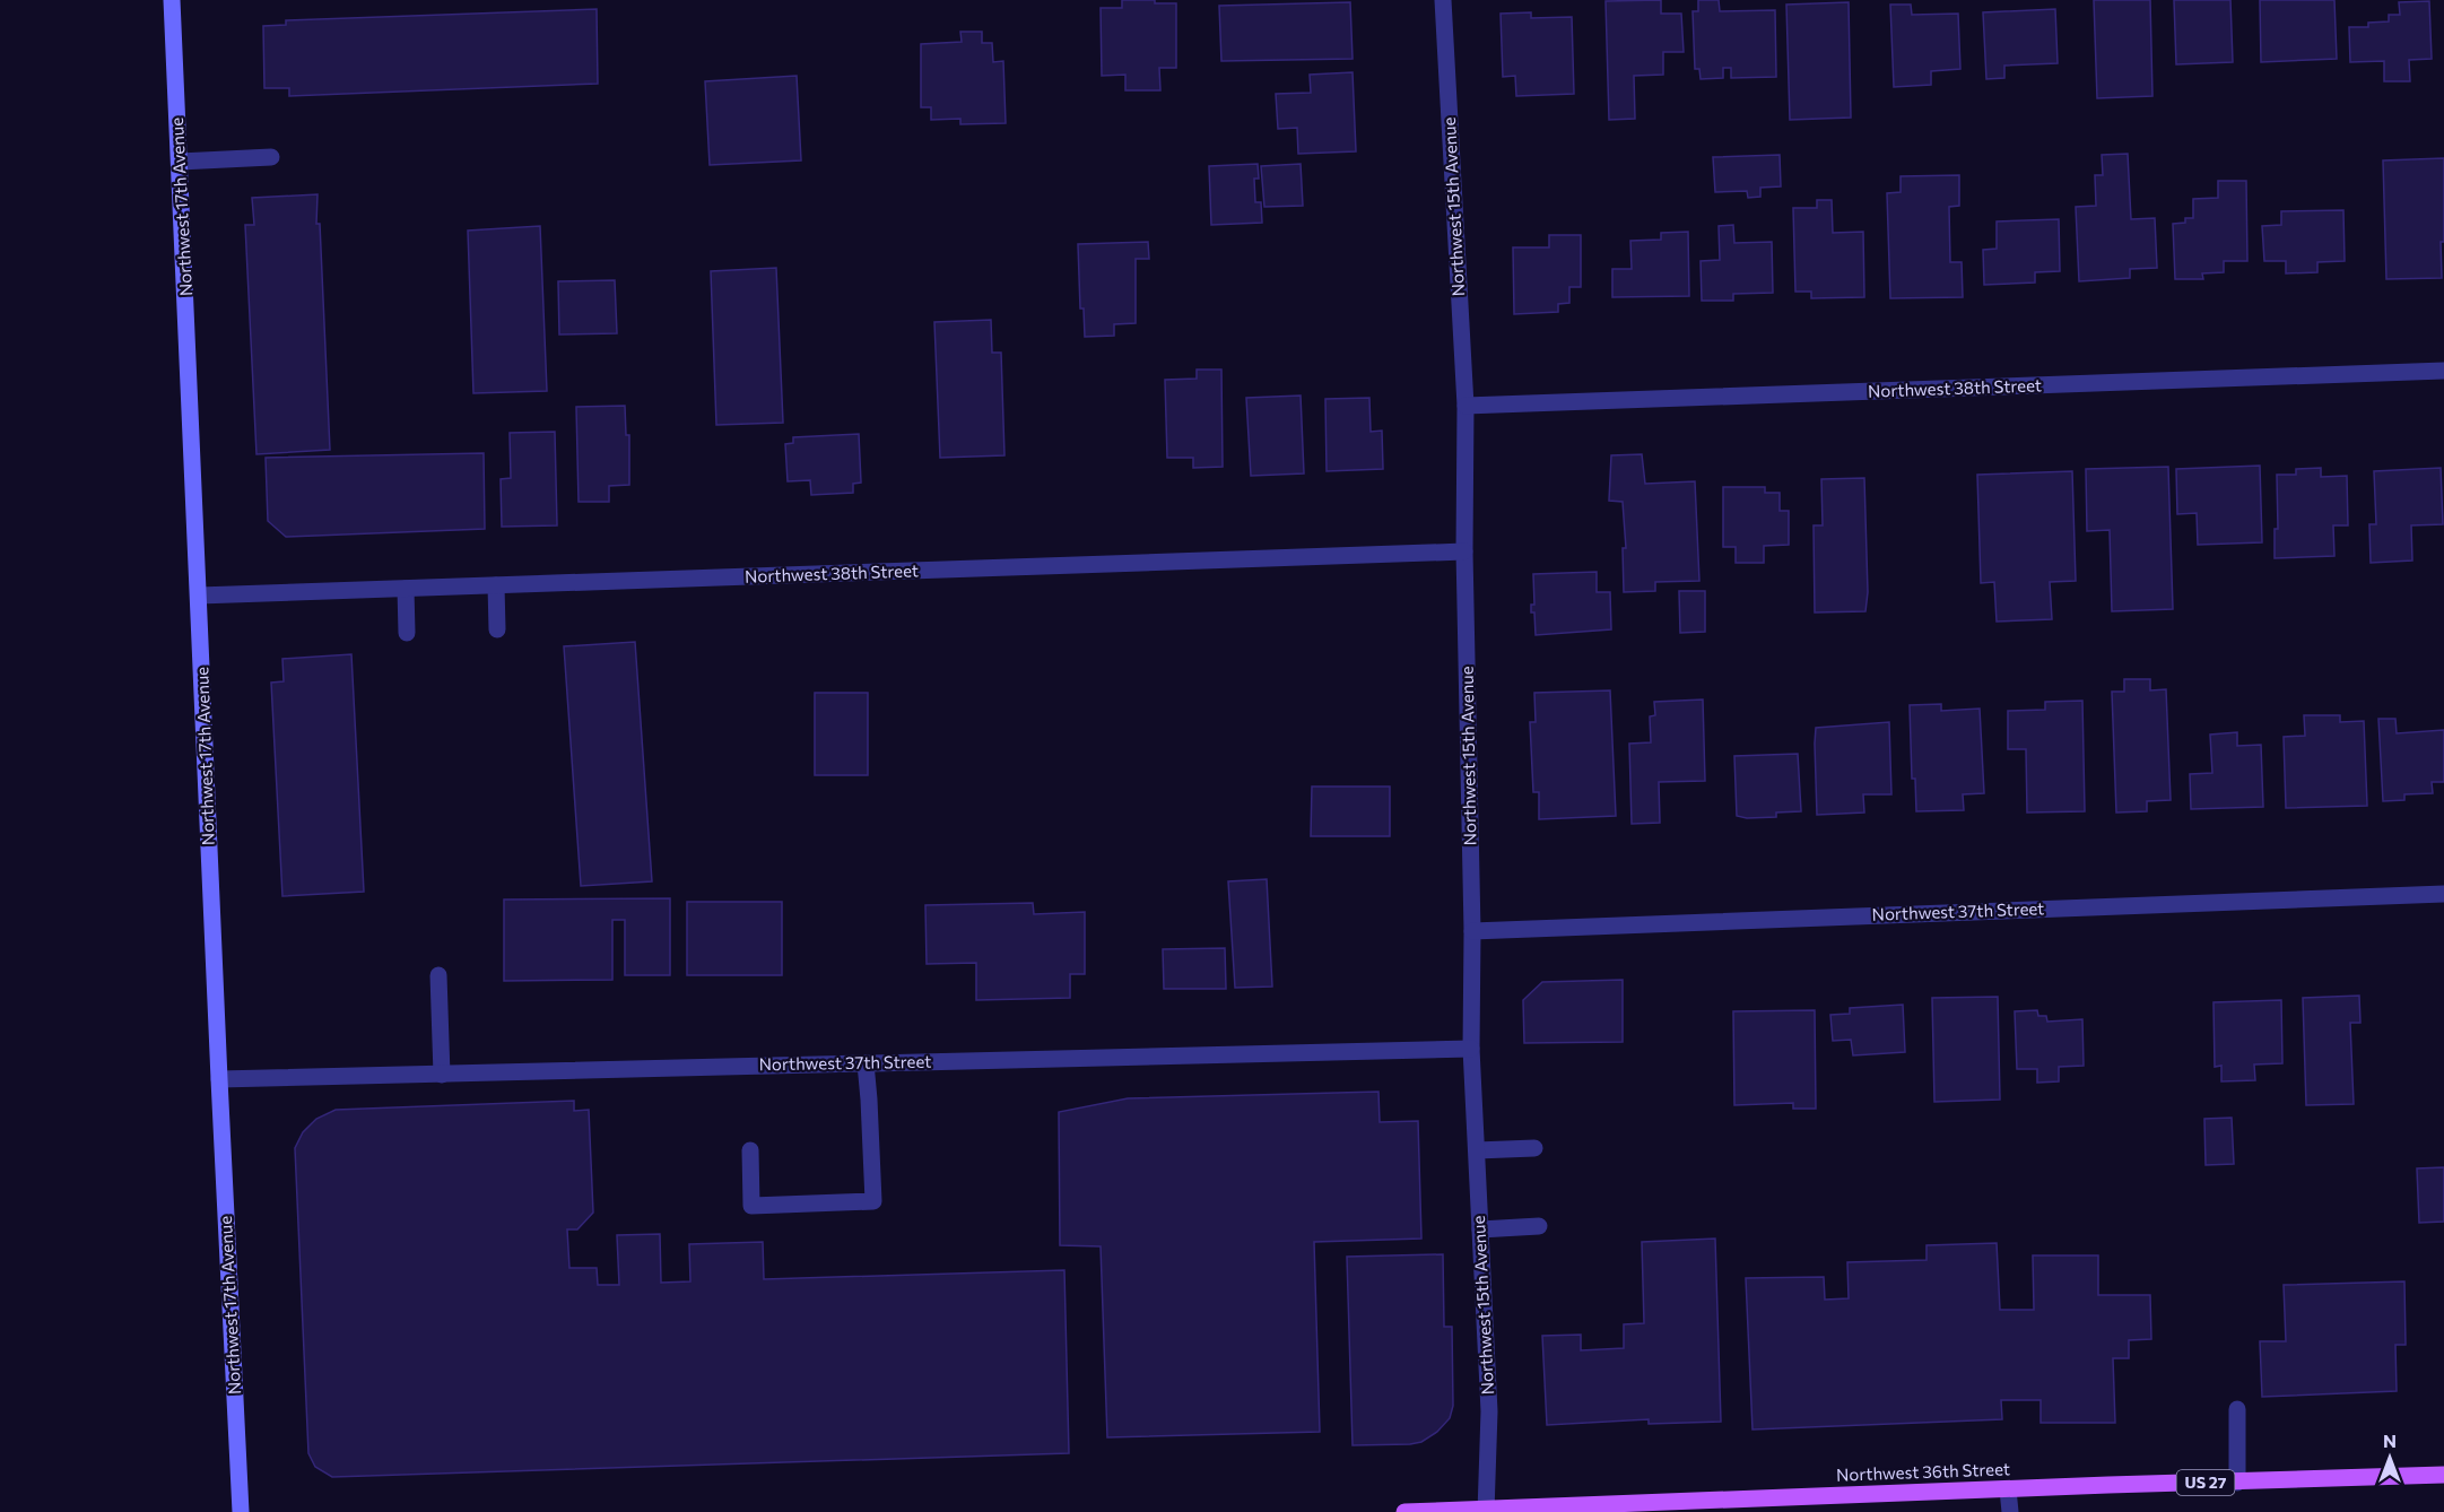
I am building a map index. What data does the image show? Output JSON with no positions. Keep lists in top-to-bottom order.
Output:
{
  "streets": {
    "main road": ["Northwest 17th Avenue", "Northwest 36th Street", "US 27"],
    "street": ["Northwest 15th Avenue", "Northwest 38th Street", "Northwest 37th Street"]
  },
  "crossings": [
    ["Northwest 17th Avenue", "Northwest 38th Street"],
    ["Northwest 17th Avenue", "Northwest 37th Street"],
    ["Northwest 15th Avenue", "Northwest 38th Street"],
    ["Northwest 15th Avenue", "Northwest 37th Street"],
    ["Northwest 15th Avenue", "Northwest 36th Street"]
  ],
  "north": "top"
}
